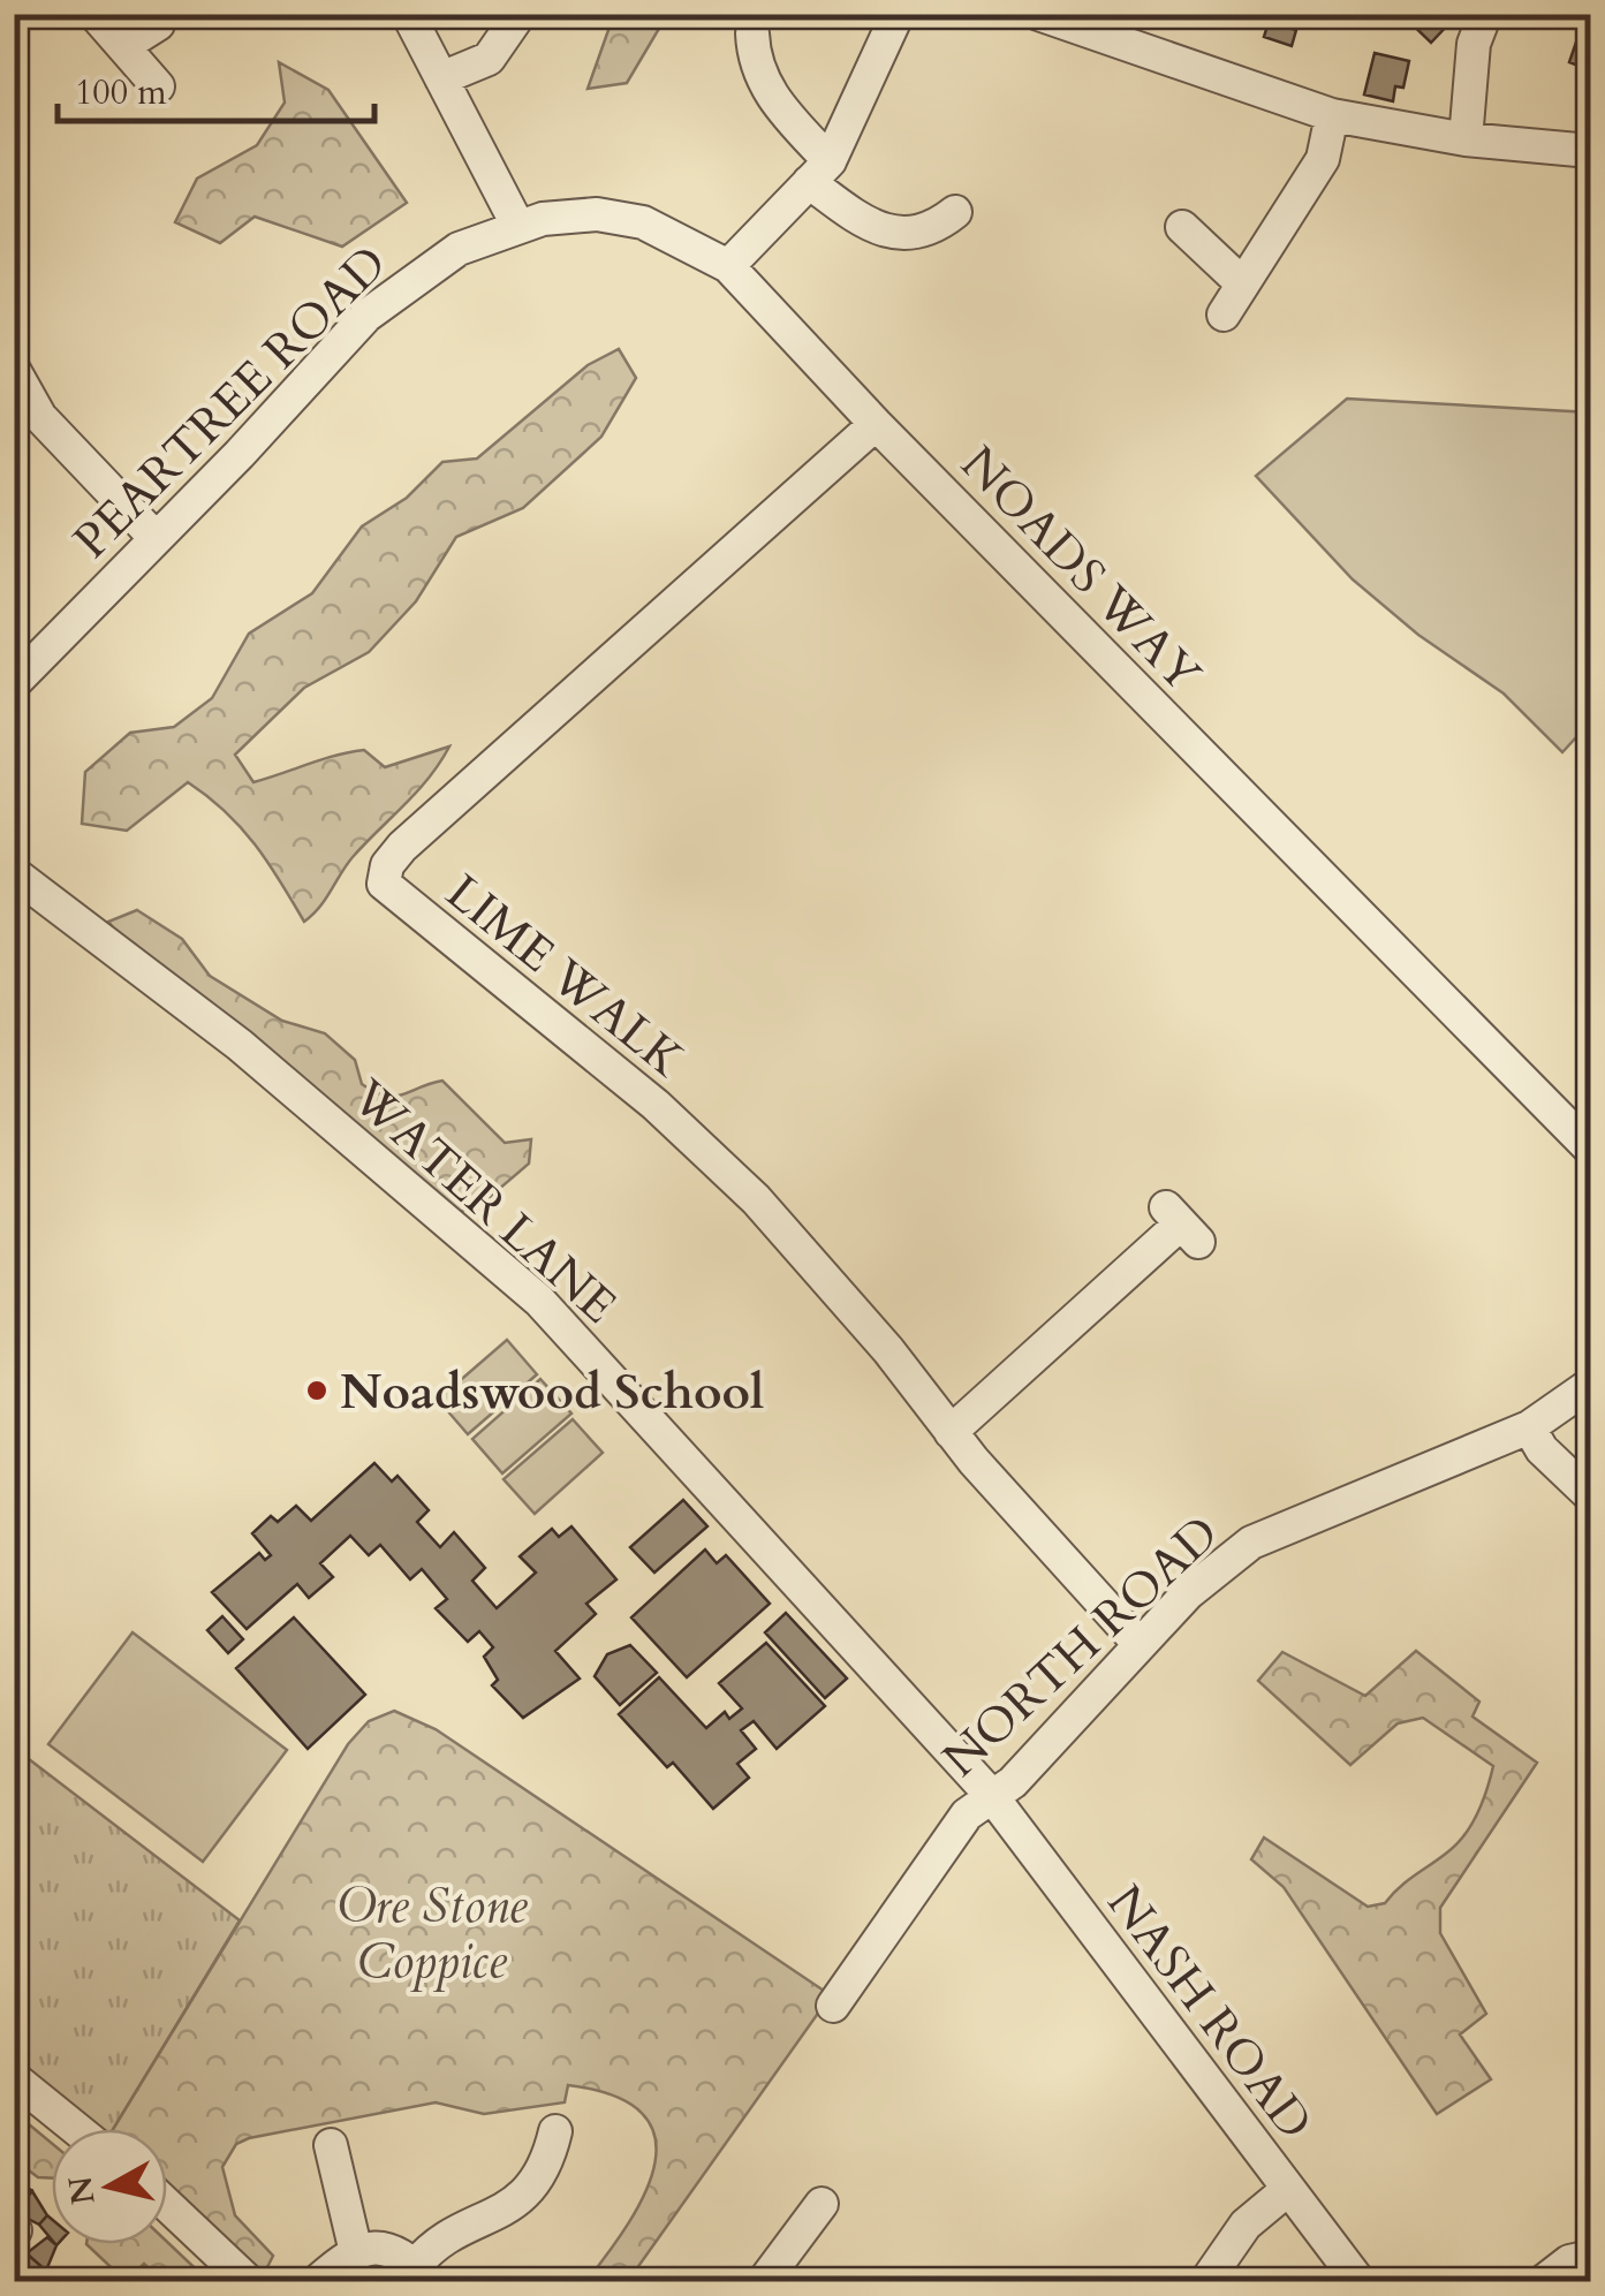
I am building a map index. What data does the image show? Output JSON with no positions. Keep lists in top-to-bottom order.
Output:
{
  "streets": {
    "street": [
      "PEARTREE ROAD",
      "NOADS WAY",
      "LIME WALK",
      "WATER LANE",
      "NORTH ROAD",
      "NASH ROAD"
    ]
  },
  "crossings": [
    ["PEARTREE ROAD", "NOADS WAY"],
    ["NOADS WAY", "LIME WALK"],
    ["LIME WALK", "NORTH ROAD"],
    ["WATER LANE", "NORTH ROAD"],
    ["WATER LANE", "NASH ROAD"],
    ["NORTH ROAD", "NASH ROAD"]
  ],
  "parks": ["Ore Stone Coppice"],
  "places": ["Noadswood School"],
  "scale_bar": "100 m",
  "north": "left"
}
